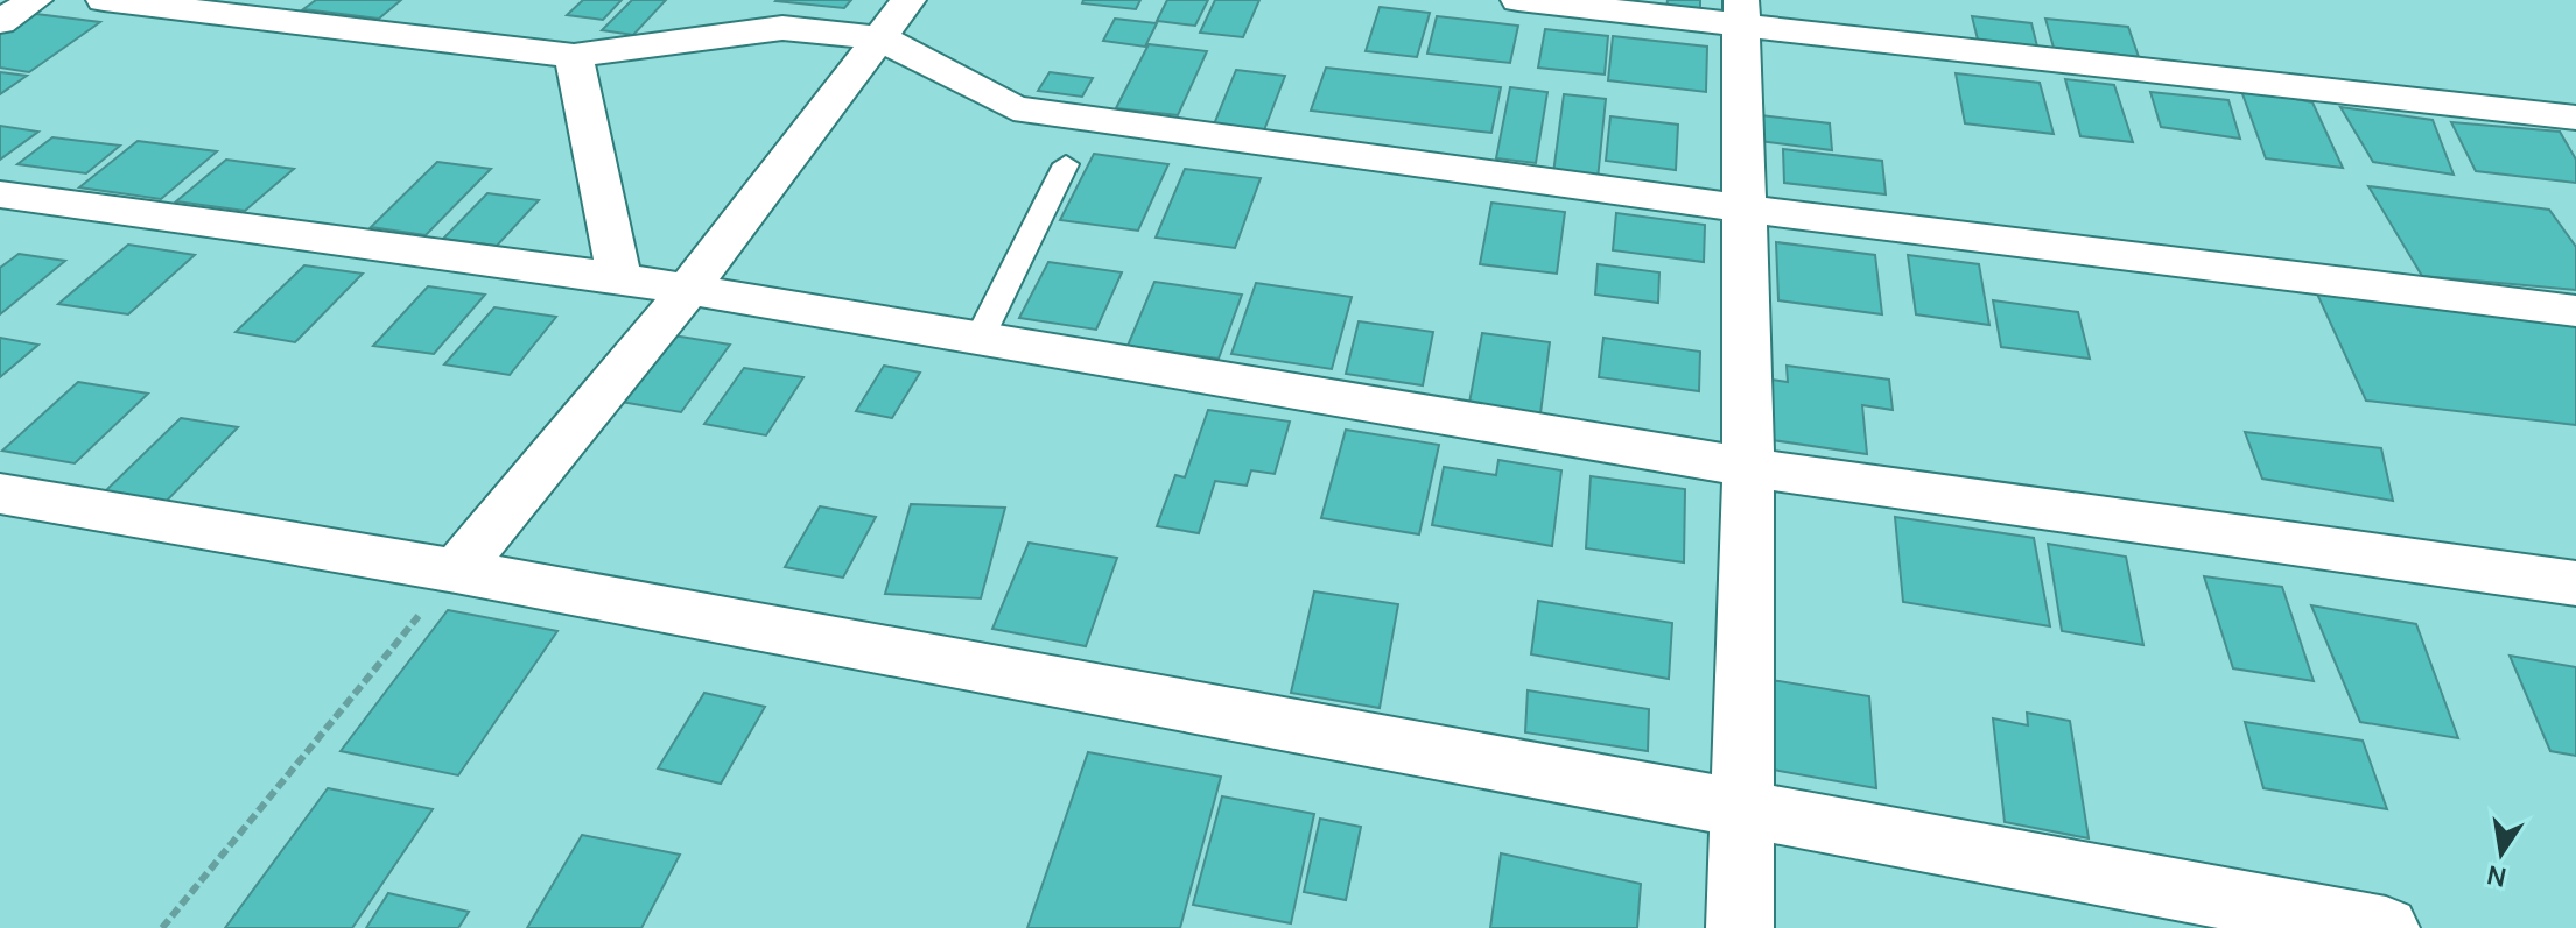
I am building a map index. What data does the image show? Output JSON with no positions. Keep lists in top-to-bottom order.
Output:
{
  "north": "bottom"
}
